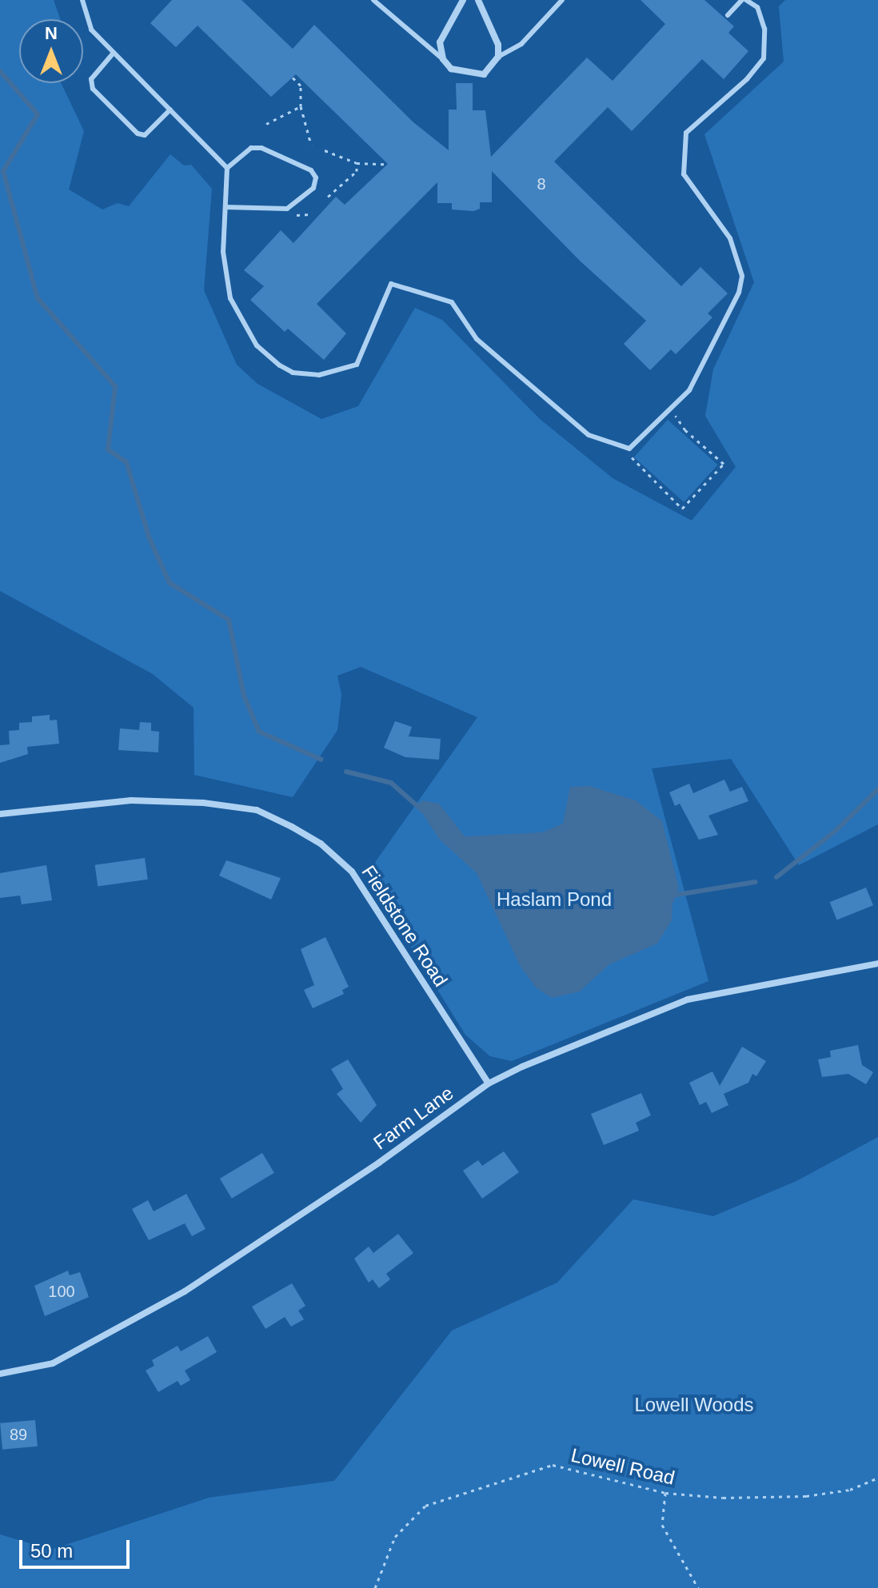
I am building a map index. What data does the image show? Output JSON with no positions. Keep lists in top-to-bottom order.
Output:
{
  "streets": {
    "street": ["Fieldstone Road", "Farm Lane"],
    "path": ["Lowell Road"]
  },
  "crossings": [
    ["Fieldstone Road", "Farm Lane"]
  ],
  "parks": ["Haslam Pond", "Lowell Woods"],
  "house_numbers": ["8", "100", "89"],
  "scale_bar": "50 m",
  "north": "top"
}
